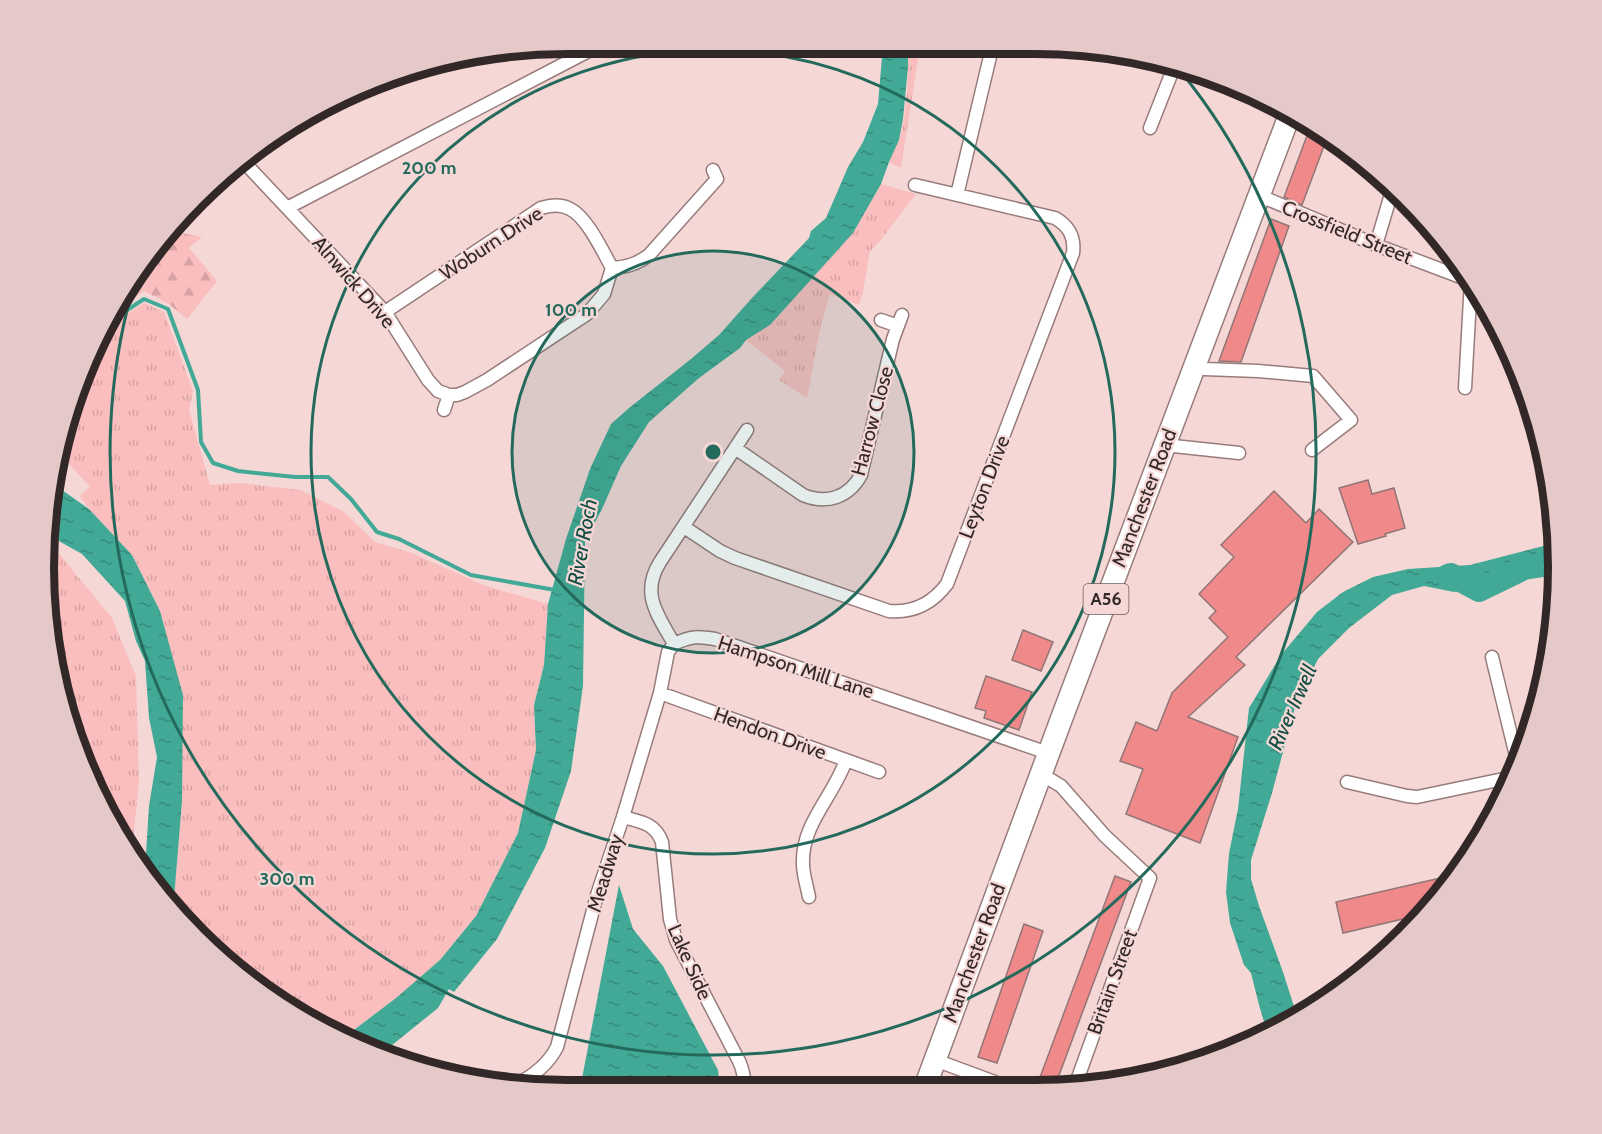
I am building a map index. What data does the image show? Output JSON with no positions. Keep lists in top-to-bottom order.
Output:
{
  "streets": {
    "highway": ["Manchester Road", "A56"],
    "street": [
      "Crossfield Street",
      "Woburn Drive",
      "Alnwick Drive",
      "Harrow Close",
      "Leyton Drive",
      "Hampson Mill Lane",
      "Hendon Drive",
      "Meadway",
      "Lake Side",
      "Britain Street"
    ]
  },
  "crossings": [
    ["Crossfield Street", "Manchester Road"],
    ["Woburn Drive", "Alnwick Drive"],
    ["Manchester Road", "Hampson Mill Lane"],
    ["Manchester Road", "Britain Street"],
    ["Hampson Mill Lane", "Meadway"],
    ["Hendon Drive", "Meadway"],
    ["Meadway", "Lake Side"]
  ],
  "water": ["River Roch", "River Irwell"],
  "rings": ["200 m", "100 m", "300 m"]
}
